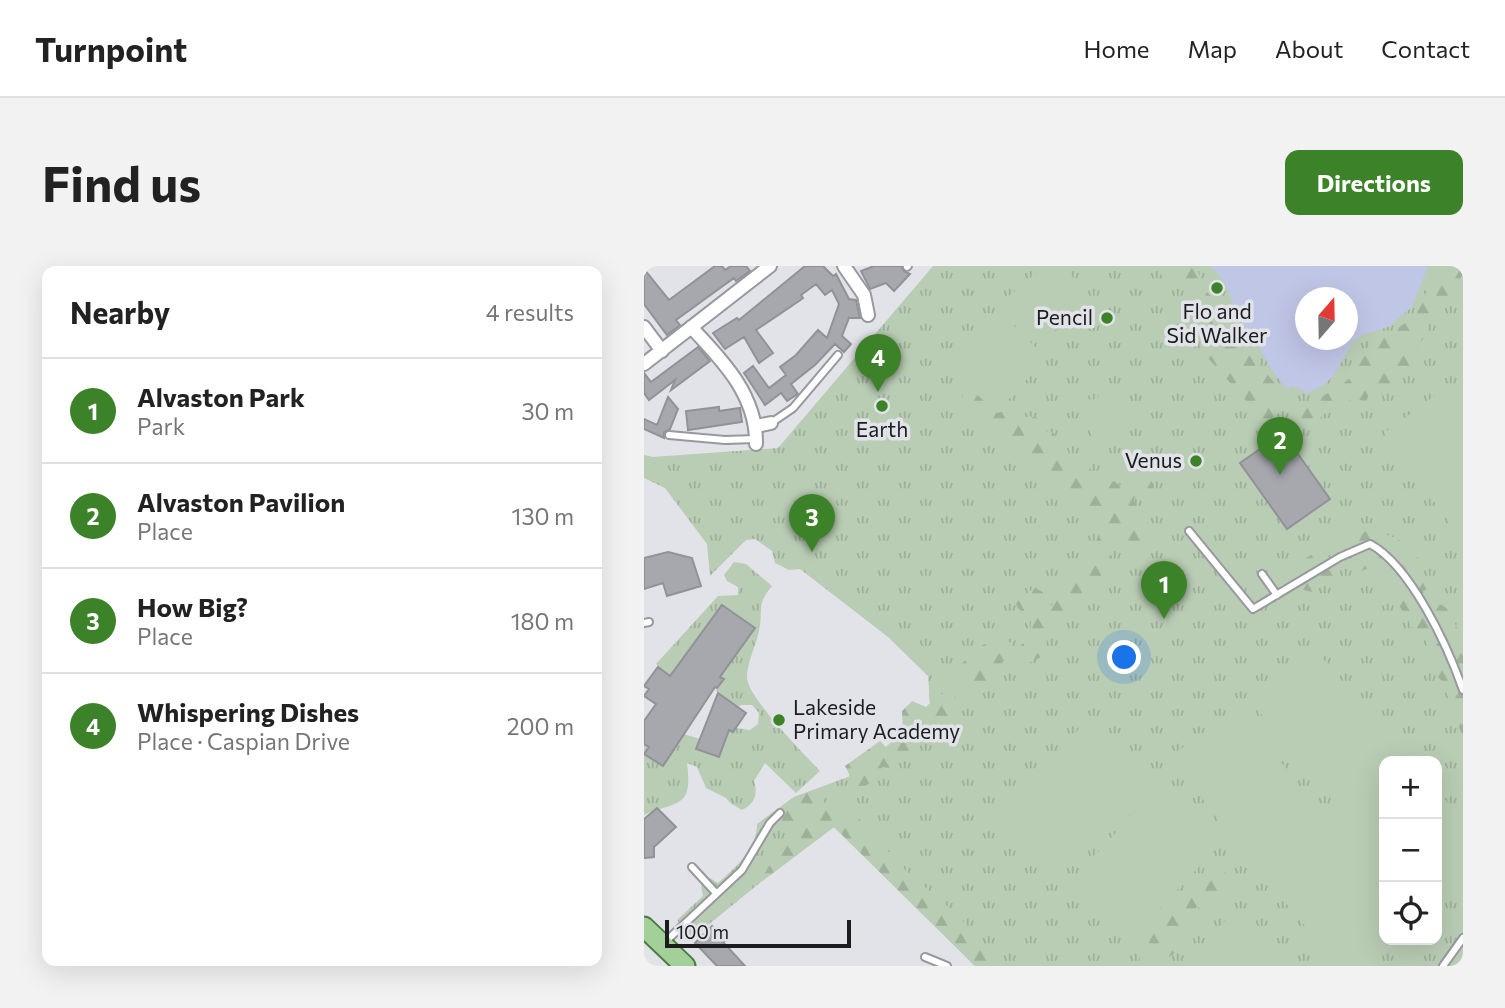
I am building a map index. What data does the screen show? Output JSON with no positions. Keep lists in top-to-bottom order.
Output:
{
  "places": [
    "Flo and Sid Walker",
    "Pencil",
    "Earth",
    "Venus",
    "Lakeside Primary Academy"
  ],
  "scale_bar": "100 m",
  "north": "top",
  "page": {
    "header": "Turnpoint",
    "nav": [
      "Home",
      "Map",
      "About",
      "Contact"
    ],
    "buttons": "Directions",
    "title": "Find us",
    "heading": ["Nearby", "4 results"],
    "pins": [
      "4",
      "2",
      "3",
      "1"
    ],
    "list": [
      {
        "mark": "1",
        "name": "Alvaston Park",
        "note": "Park",
        "value": "30 m"
      },
      {
        "mark": "2",
        "name": "Alvaston Pavilion",
        "note": "Place",
        "value": "130 m"
      },
      {
        "mark": "3",
        "name": "How Big?",
        "note": "Place",
        "value": "180 m"
      },
      {
        "mark": "4",
        "name": "Whispering Dishes",
        "note": "Place · Caspian Drive",
        "value": "200 m"
      }
    ],
    "map_buttons": ["+", "−"],
    "scale": "100 m"
  }
}
